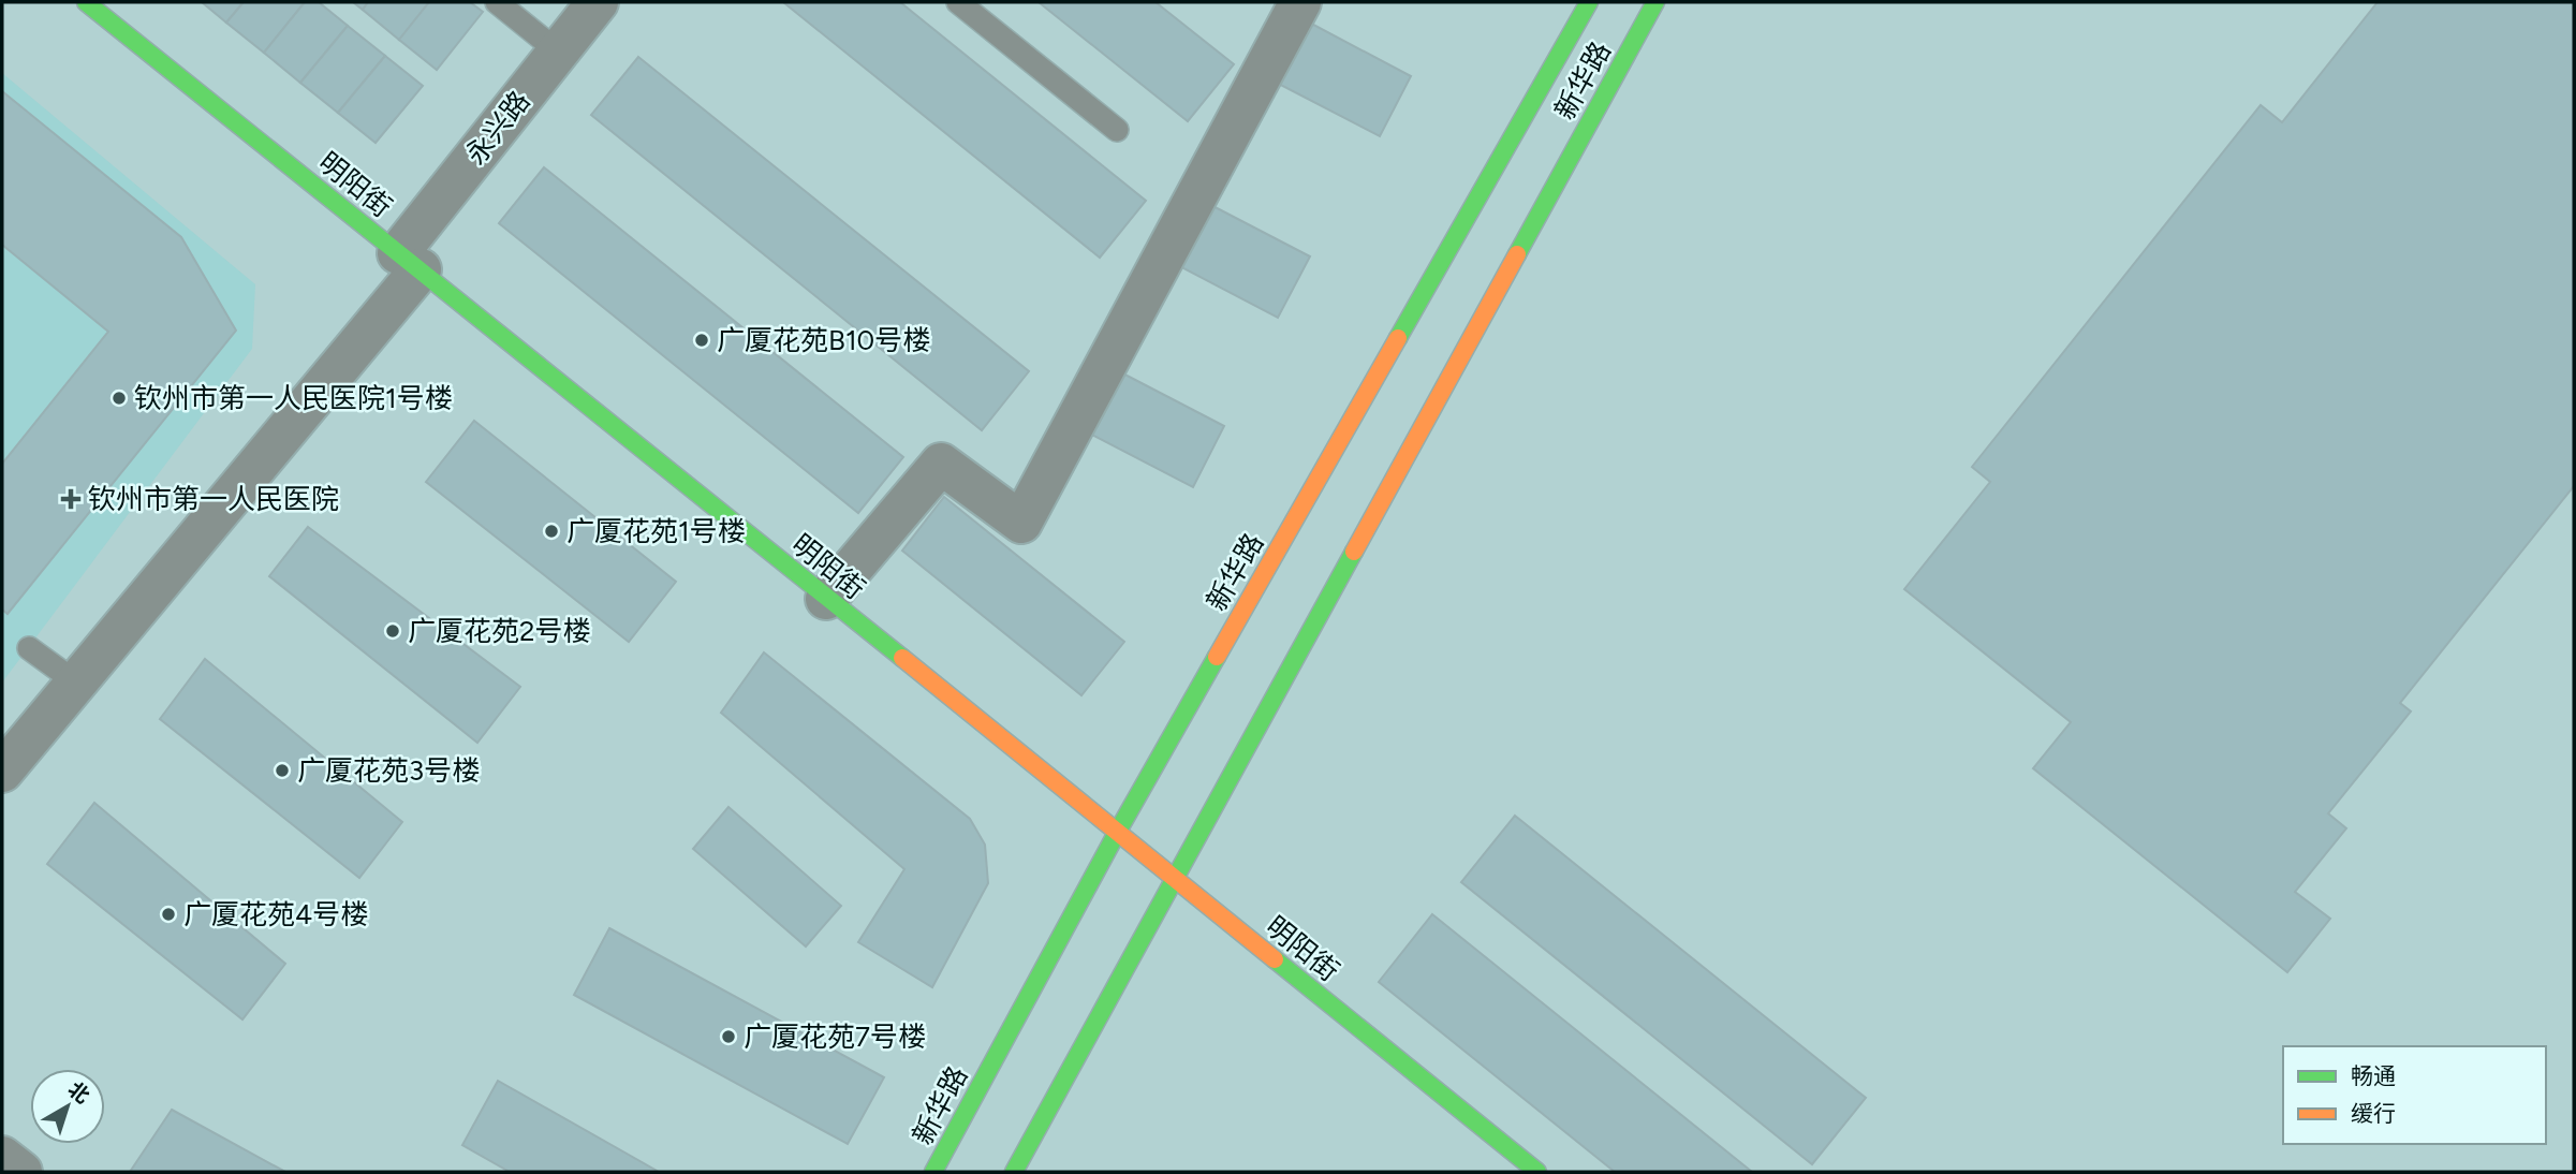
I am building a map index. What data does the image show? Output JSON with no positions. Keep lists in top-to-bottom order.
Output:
{
  "streets": {
    "street": ["新华路", "永兴路", "明阳街"]
  },
  "crossings": [
    ["新华路", "明阳街"],
    ["永兴路", "明阳街"]
  ],
  "places": {
    "other": [
      "广厦花苑B10号楼",
      "钦州市第一人民医院1号楼",
      "广厦花苑1号楼",
      "广厦花苑2号楼",
      "广厦花苑3号楼",
      "广厦花苑4号楼",
      "广厦花苑7号楼"
    ],
    "health": ["钦州市第一人民医院"]
  },
  "legend": ["畅通", "缓行"],
  "north": "top right"
}
